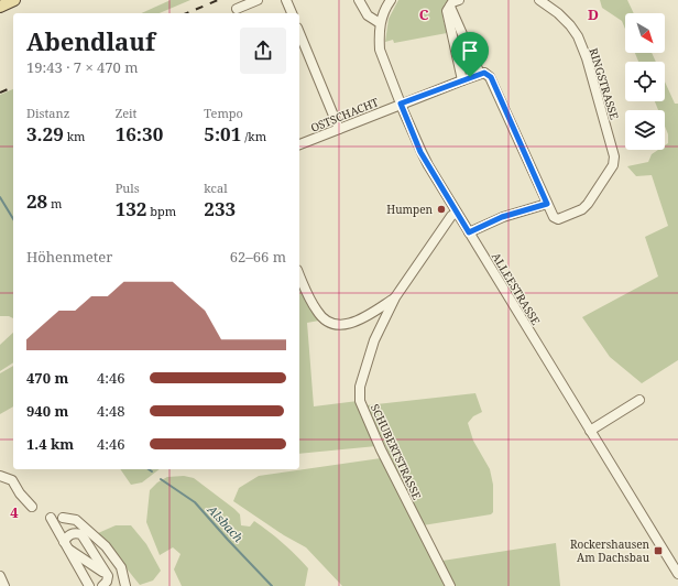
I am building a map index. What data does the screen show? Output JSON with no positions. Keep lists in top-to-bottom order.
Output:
{
  "streets": {
    "street": [
      "RINGSTRASSE",
      "OSTSCHACHT",
      "ALLEESTRASSE",
      "SCHUBERTSTRASSE"
    ]
  },
  "crossings": [
    ["OSTSCHACHT", "ALLEESTRASSE"],
    ["ALLEESTRASSE", "SCHUBERTSTRASSE"]
  ],
  "water": ["Alsbach"],
  "places": {
    "other": ["Humpen"],
    "transit": ["Rockershausen Am Dachsbau"]
  },
  "north": "bottom right",
  "page": {
    "heading": ["Abendlauf", "19:43 · 7 × 470 m"],
    "stats": [
      ["Distanz", "3.29 km"],
      ["Zeit", "16:30"],
      ["Tempo", "5:01 /km"],
      ["28 m"],
      ["Puls", "132 bpm"],
      ["kcal", "233"]
    ],
    "chart": ["Höhenmeter", "62–66 m"],
    "list": [
      {
        "name": "470 m",
        "note": "4:46"
      },
      {
        "name": "940 m",
        "note": "4:48"
      },
      {
        "name": "1.4 km",
        "note": "4:46"
      }
    ]
  },
  "grid": {
    "columns": ["C", "D"],
    "rows": ["4"]
  }
}
